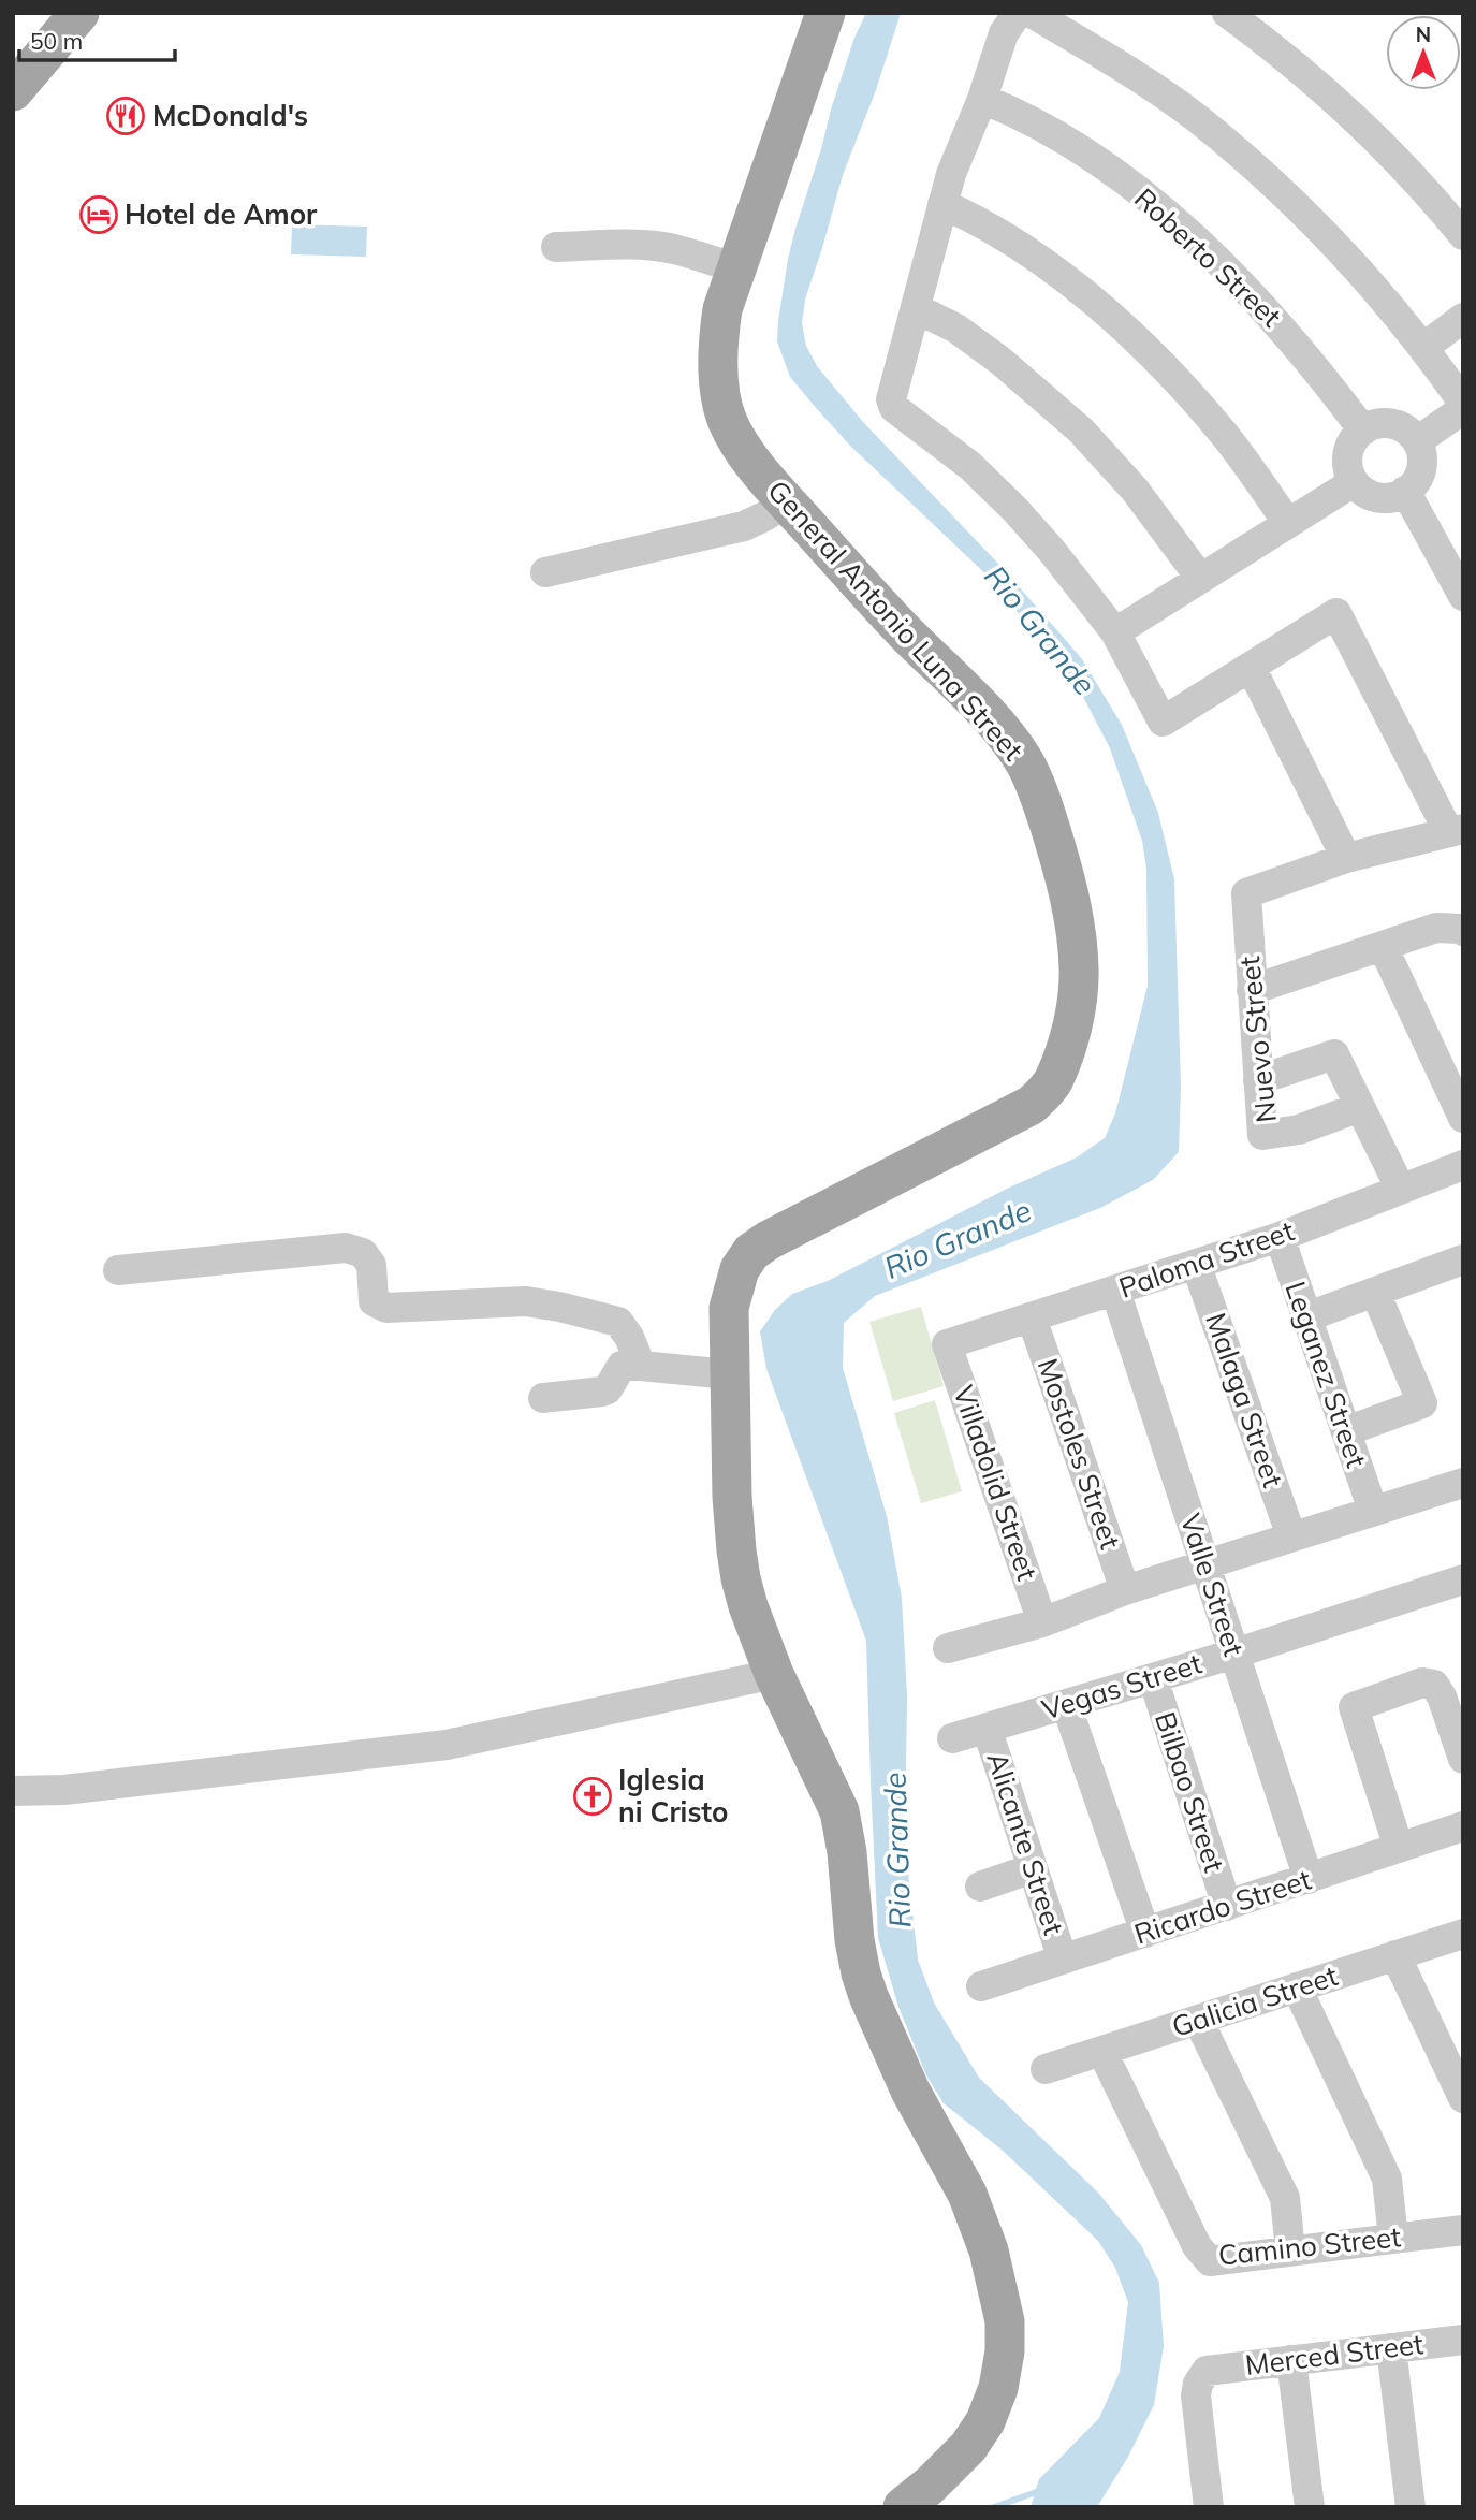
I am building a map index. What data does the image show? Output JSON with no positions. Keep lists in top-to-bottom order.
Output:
{
  "streets": {
    "main road": ["General Antonio Luna Street"],
    "street": [
      "Roberto Street",
      "Nuevo Street",
      "Paloma Street",
      "Leganez Street",
      "Malaga Street",
      "Mostoles Street",
      "Villadolid Street",
      "Valle Street",
      "Vegas Street",
      "Bilbao Street",
      "Alicante Street",
      "Ricardo Street",
      "Galicia Street",
      "Camino Street",
      "Merced Street"
    ]
  },
  "crossings": [
    ["Paloma Street", "Leganez Street"],
    ["Paloma Street", "Malaga Street"],
    ["Paloma Street", "Mostoles Street"],
    ["Paloma Street", "Villadolid Street"],
    ["Paloma Street", "Valle Street"],
    ["Valle Street", "Vegas Street"],
    ["Valle Street", "Ricardo Street"],
    ["Vegas Street", "Bilbao Street"],
    ["Vegas Street", "Alicante Street"],
    ["Bilbao Street", "Ricardo Street"],
    ["Alicante Street", "Ricardo Street"],
    ["Galicia Street", "Camino Street"]
  ],
  "water": ["Rio Grande"],
  "places": {
    "restaurant": ["McDonald's"],
    "hotel": ["Hotel de Amor"],
    "church": ["Iglesia ni Cristo"]
  },
  "scale_bar": "50 m",
  "north": "top"
}
